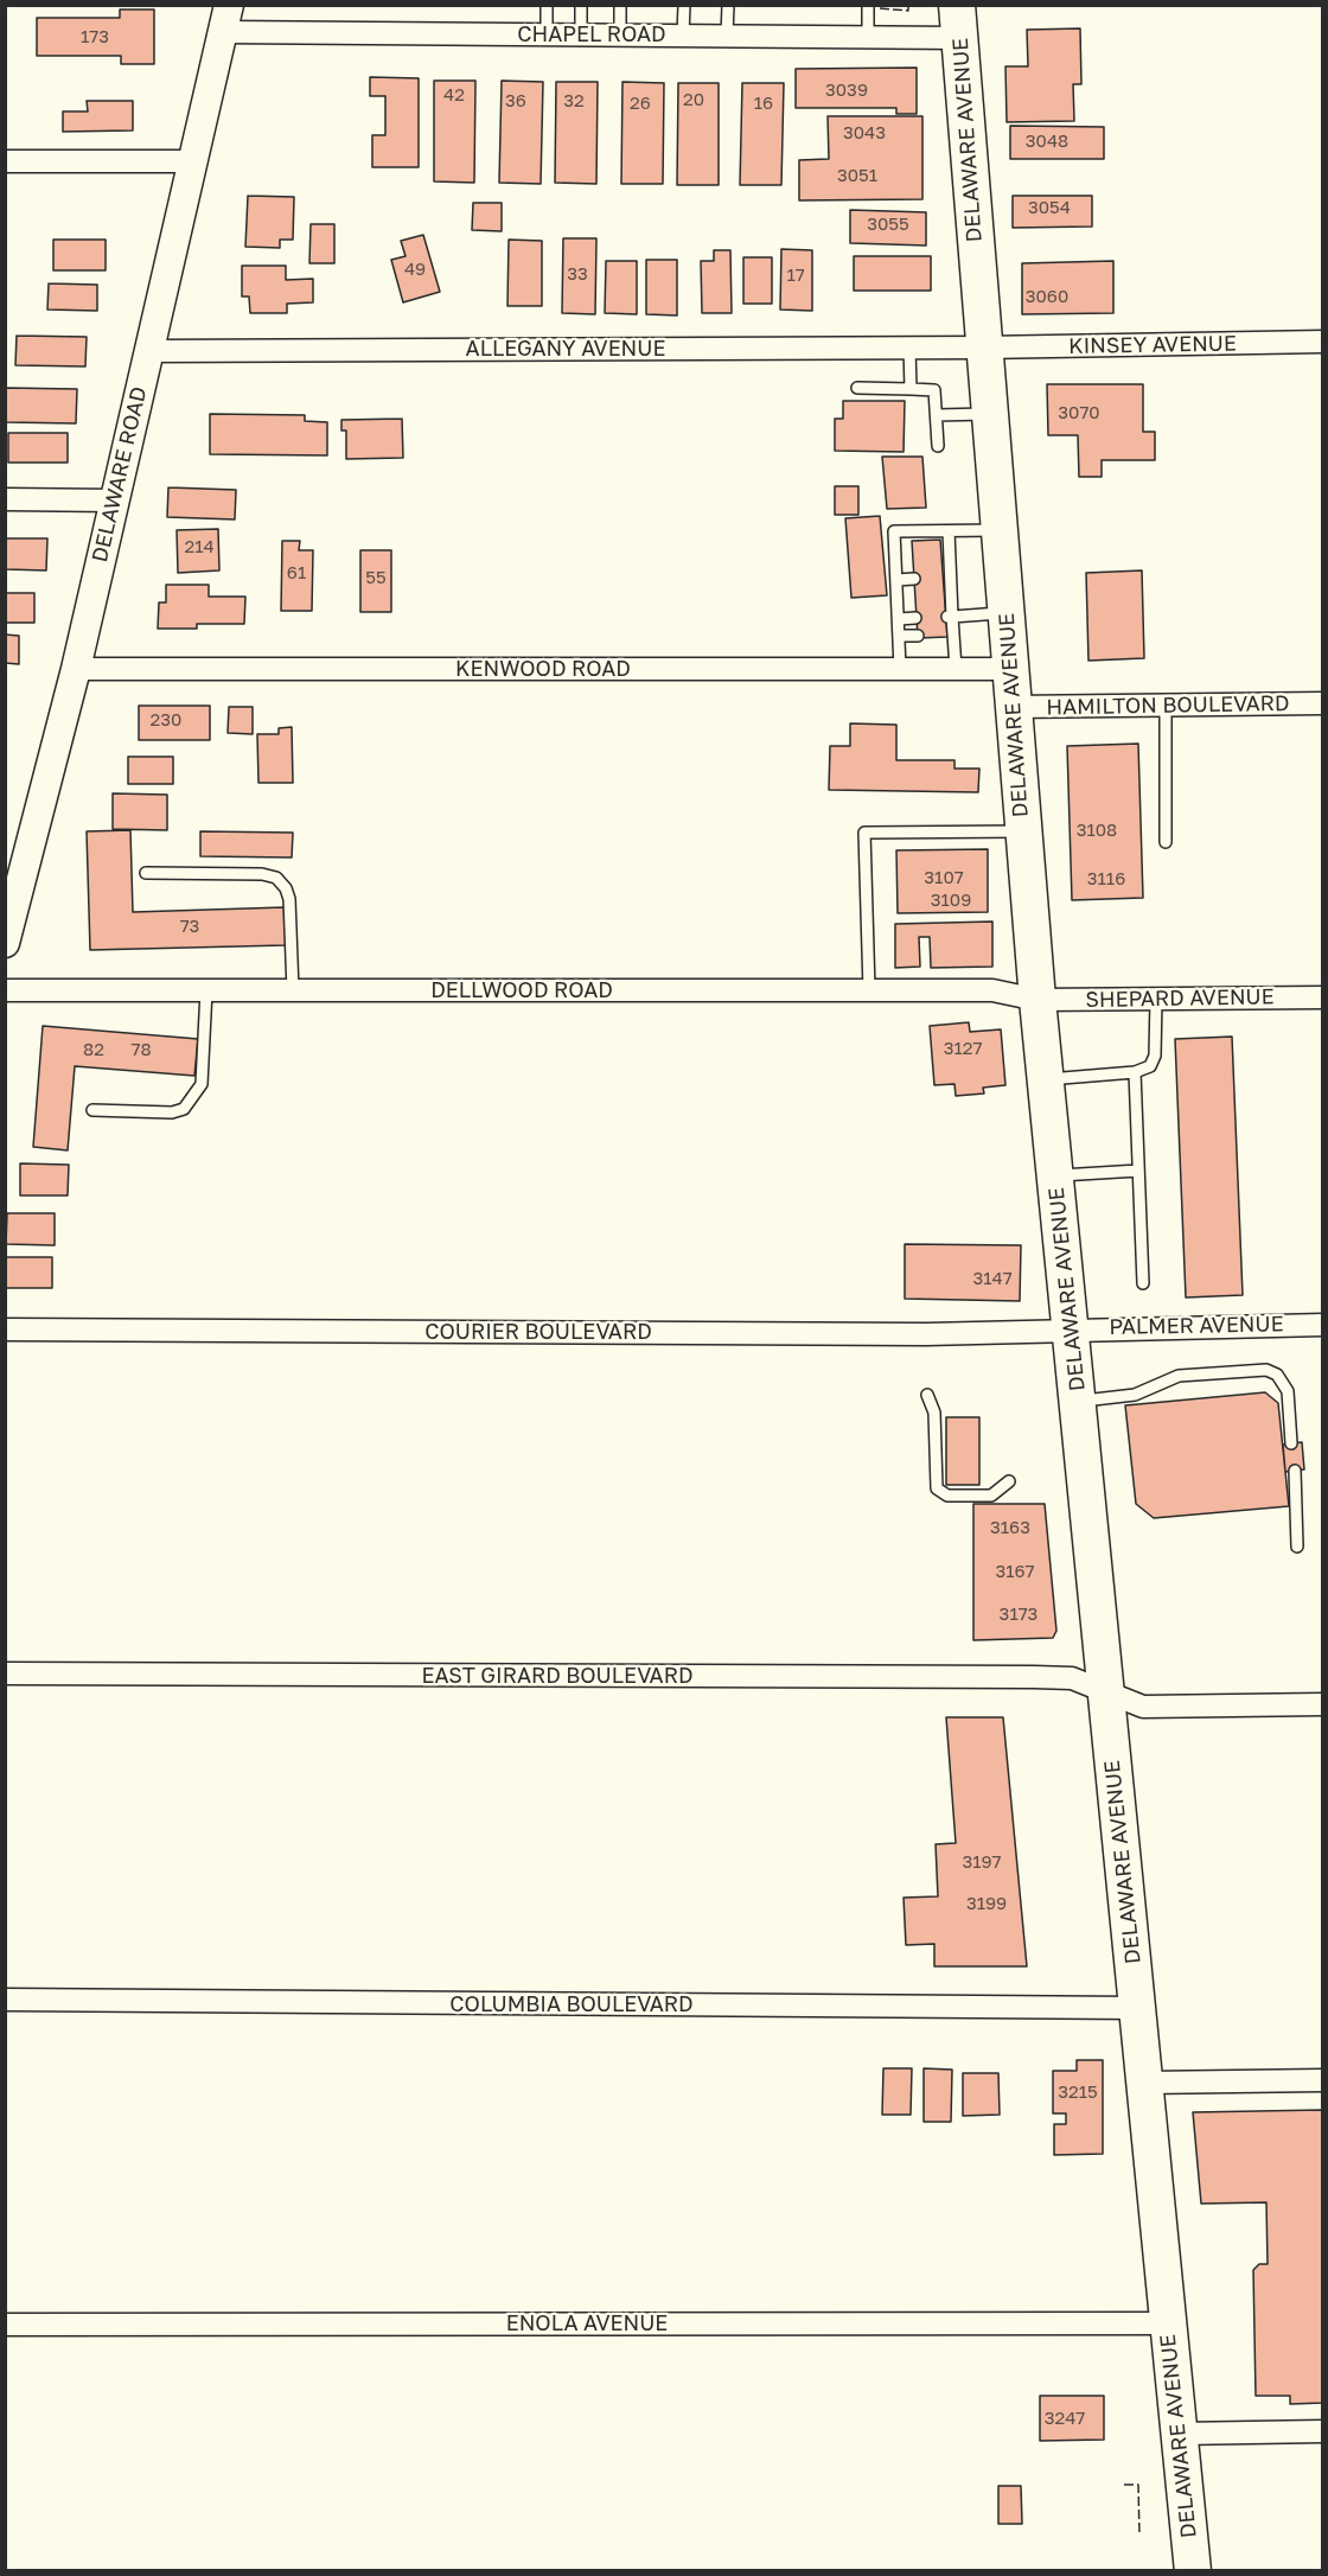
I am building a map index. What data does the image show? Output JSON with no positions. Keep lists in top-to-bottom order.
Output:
{
  "streets": {
    "main road": ["DELAWARE AVENUE"],
    "street": [
      "CHAPEL ROAD",
      "KINSEY AVENUE",
      "ALLEGANY AVENUE",
      "DELAWARE ROAD",
      "KENWOOD ROAD",
      "HAMILTON BOULEVARD",
      "DELLWOOD ROAD",
      "SHEPARD AVENUE",
      "PALMER AVENUE",
      "COURIER BOULEVARD",
      "EAST GIRARD BOULEVARD",
      "COLUMBIA BOULEVARD",
      "ENOLA AVENUE"
    ]
  },
  "crossings": [
    ["CHAPEL ROAD", "DELAWARE AVENUE"],
    ["CHAPEL ROAD", "DELAWARE ROAD"],
    ["DELAWARE AVENUE", "KINSEY AVENUE"],
    ["DELAWARE AVENUE", "ALLEGANY AVENUE"],
    ["DELAWARE AVENUE", "KENWOOD ROAD"],
    ["DELAWARE AVENUE", "HAMILTON BOULEVARD"],
    ["DELAWARE AVENUE", "DELLWOOD ROAD"],
    ["DELAWARE AVENUE", "SHEPARD AVENUE"],
    ["DELAWARE AVENUE", "PALMER AVENUE"],
    ["DELAWARE AVENUE", "COURIER BOULEVARD"],
    ["DELAWARE AVENUE", "EAST GIRARD BOULEVARD"],
    ["DELAWARE AVENUE", "COLUMBIA BOULEVARD"],
    ["DELAWARE AVENUE", "ENOLA AVENUE"],
    ["KINSEY AVENUE", "ALLEGANY AVENUE"],
    ["ALLEGANY AVENUE", "DELAWARE ROAD"],
    ["DELAWARE ROAD", "KENWOOD ROAD"],
    ["DELLWOOD ROAD", "SHEPARD AVENUE"],
    ["PALMER AVENUE", "COURIER BOULEVARD"]
  ],
  "house_numbers": [
    "173",
    "3039",
    "42",
    "20",
    "36",
    "32",
    "26",
    "16",
    "3043",
    "3048",
    "3051",
    "3054",
    "3055",
    "49",
    "33",
    "17",
    "3060",
    "3070",
    "214",
    "61",
    "55",
    "230",
    "3108",
    "3107",
    "3116",
    "3109",
    "73",
    "3127",
    "82",
    "78",
    "3147",
    "3163",
    "3167",
    "3173",
    "3197",
    "3199",
    "3215",
    "3247"
  ]
}
